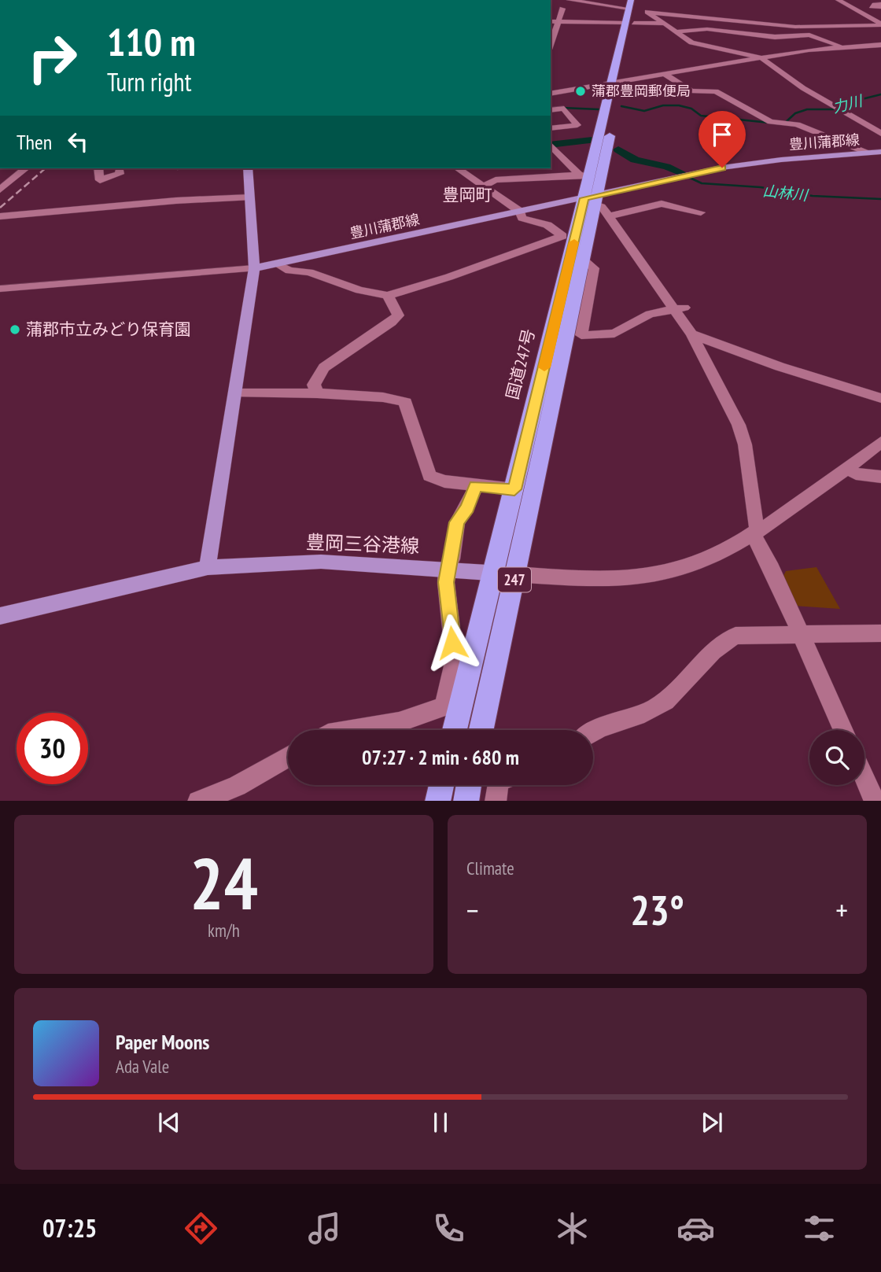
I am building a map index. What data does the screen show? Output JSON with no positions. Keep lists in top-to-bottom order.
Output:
{
  "streets": {
    "highway": ["国道247号", "247"],
    "main road": ["豊川蒲郡線", "豊岡三谷港線"]
  },
  "crossings": [
    ["豊川蒲郡線", "国道247号"],
    ["国道247号", "豊岡三谷港線"]
  ],
  "districts": ["豊岡町"],
  "water": ["力川", "山林川"],
  "places": ["蒲郡豊岡郵便局", "蒲郡市立みどり保育園"],
  "page": {
    "turn": ["110 m", "Turn right"],
    "then": "Then",
    "limit": "30",
    "trip": "07:27 · 2 min · 680 m",
    "tile": [
      ["24", "km/h"],
      "Climate"
    ],
    "heat": ["−", "23°", "+"],
    "song": ["Paper Moons", "Ada Vale"],
    "tabs": "07:25"
  }
}
